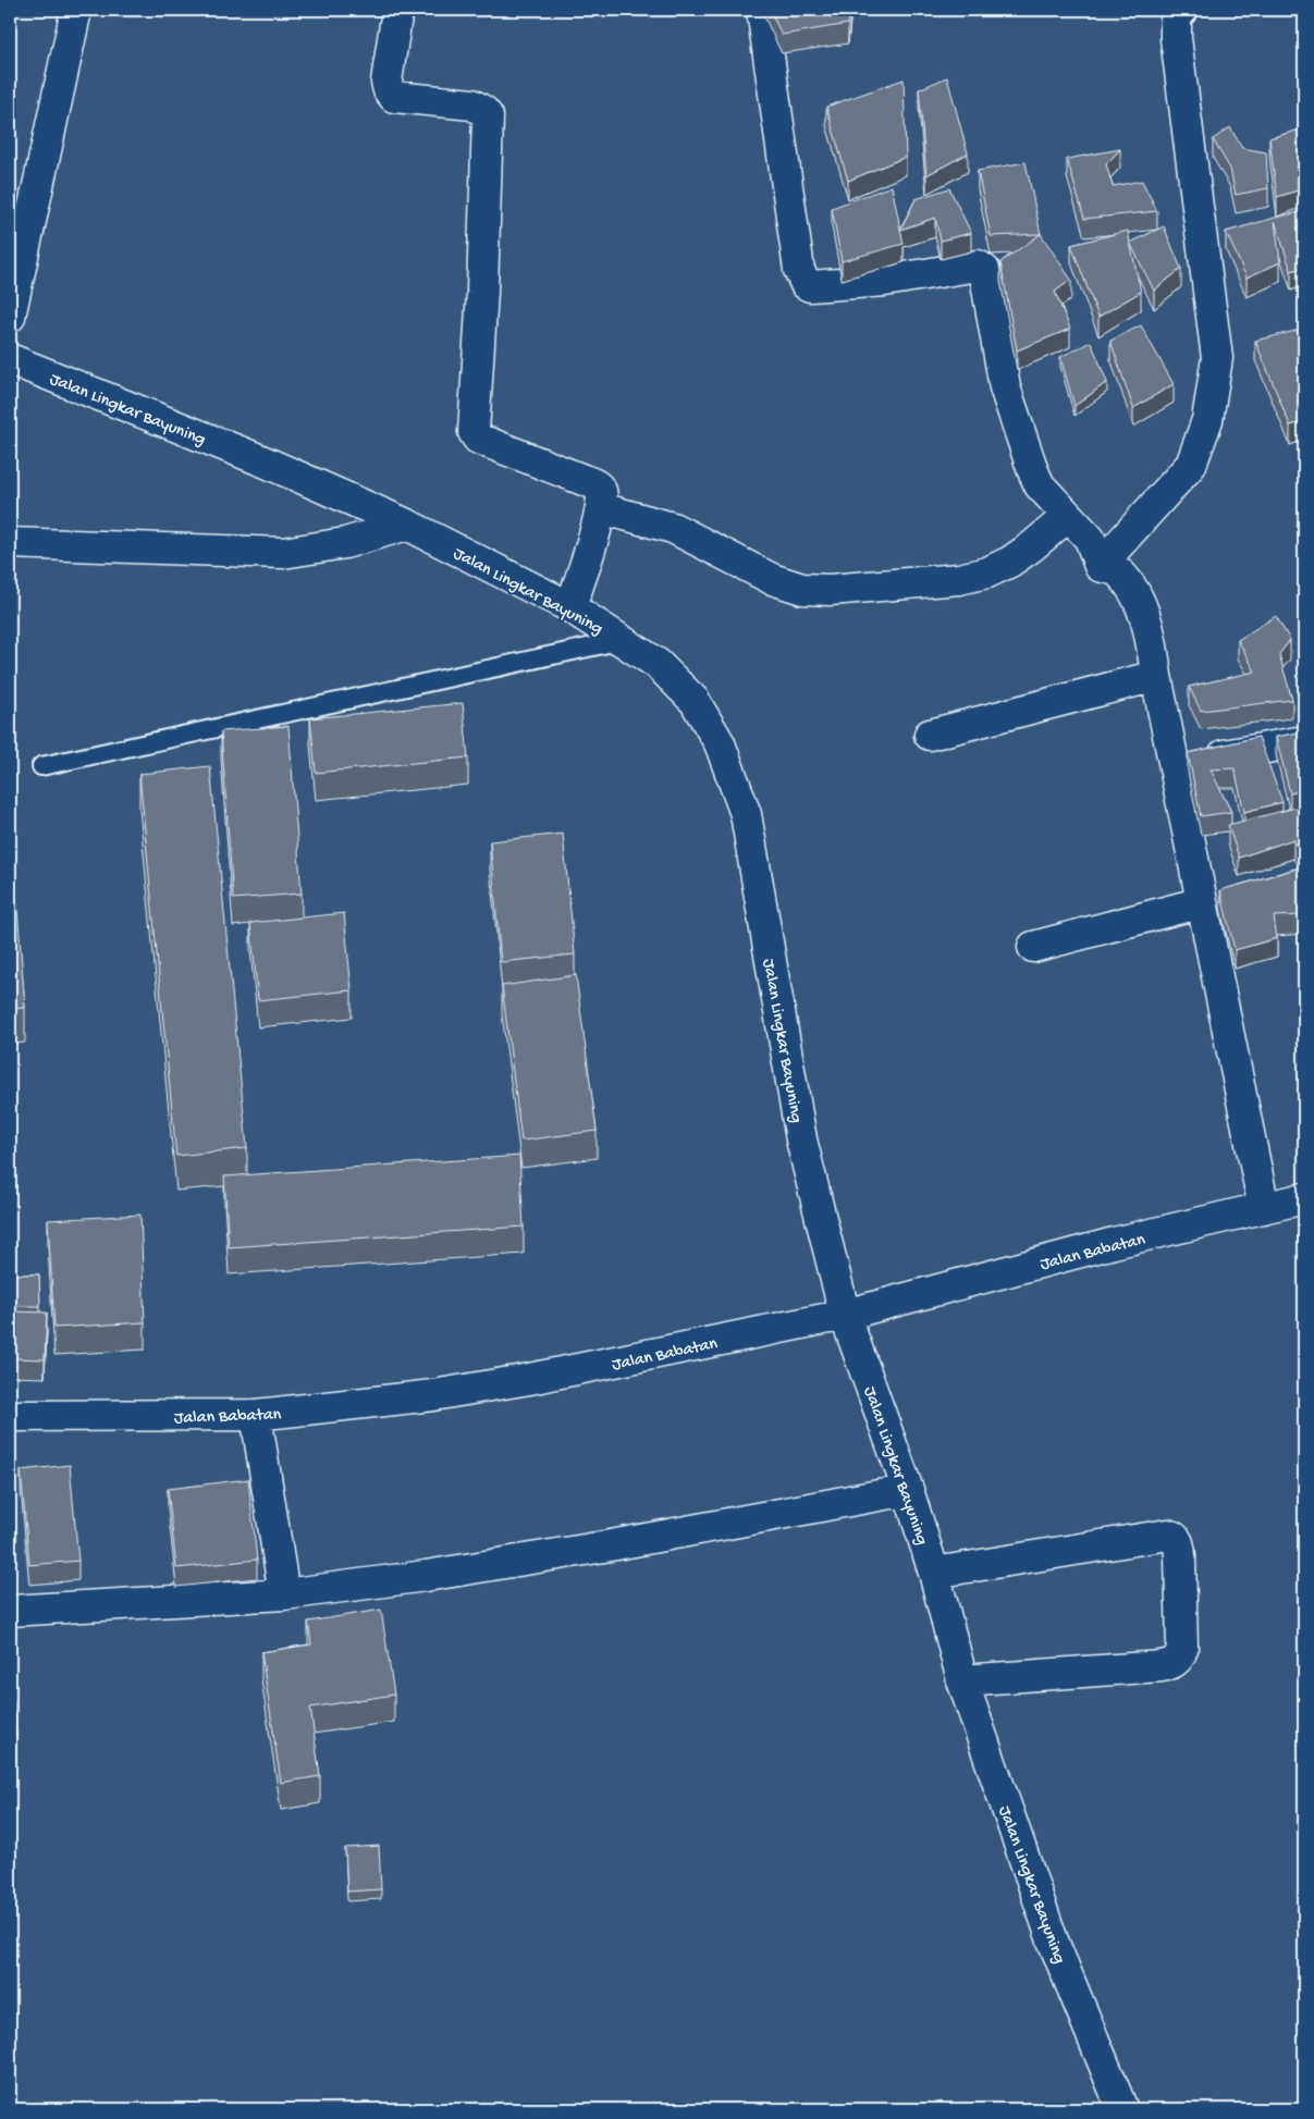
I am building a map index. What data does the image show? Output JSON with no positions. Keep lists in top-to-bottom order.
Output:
{
  "streets": {
    "street": ["Jalan Lingkar Bayuning", "Jalan Babatan"]
  },
  "crossings": [
    ["Jalan Lingkar Bayuning", "Jalan Babatan"]
  ]
}
